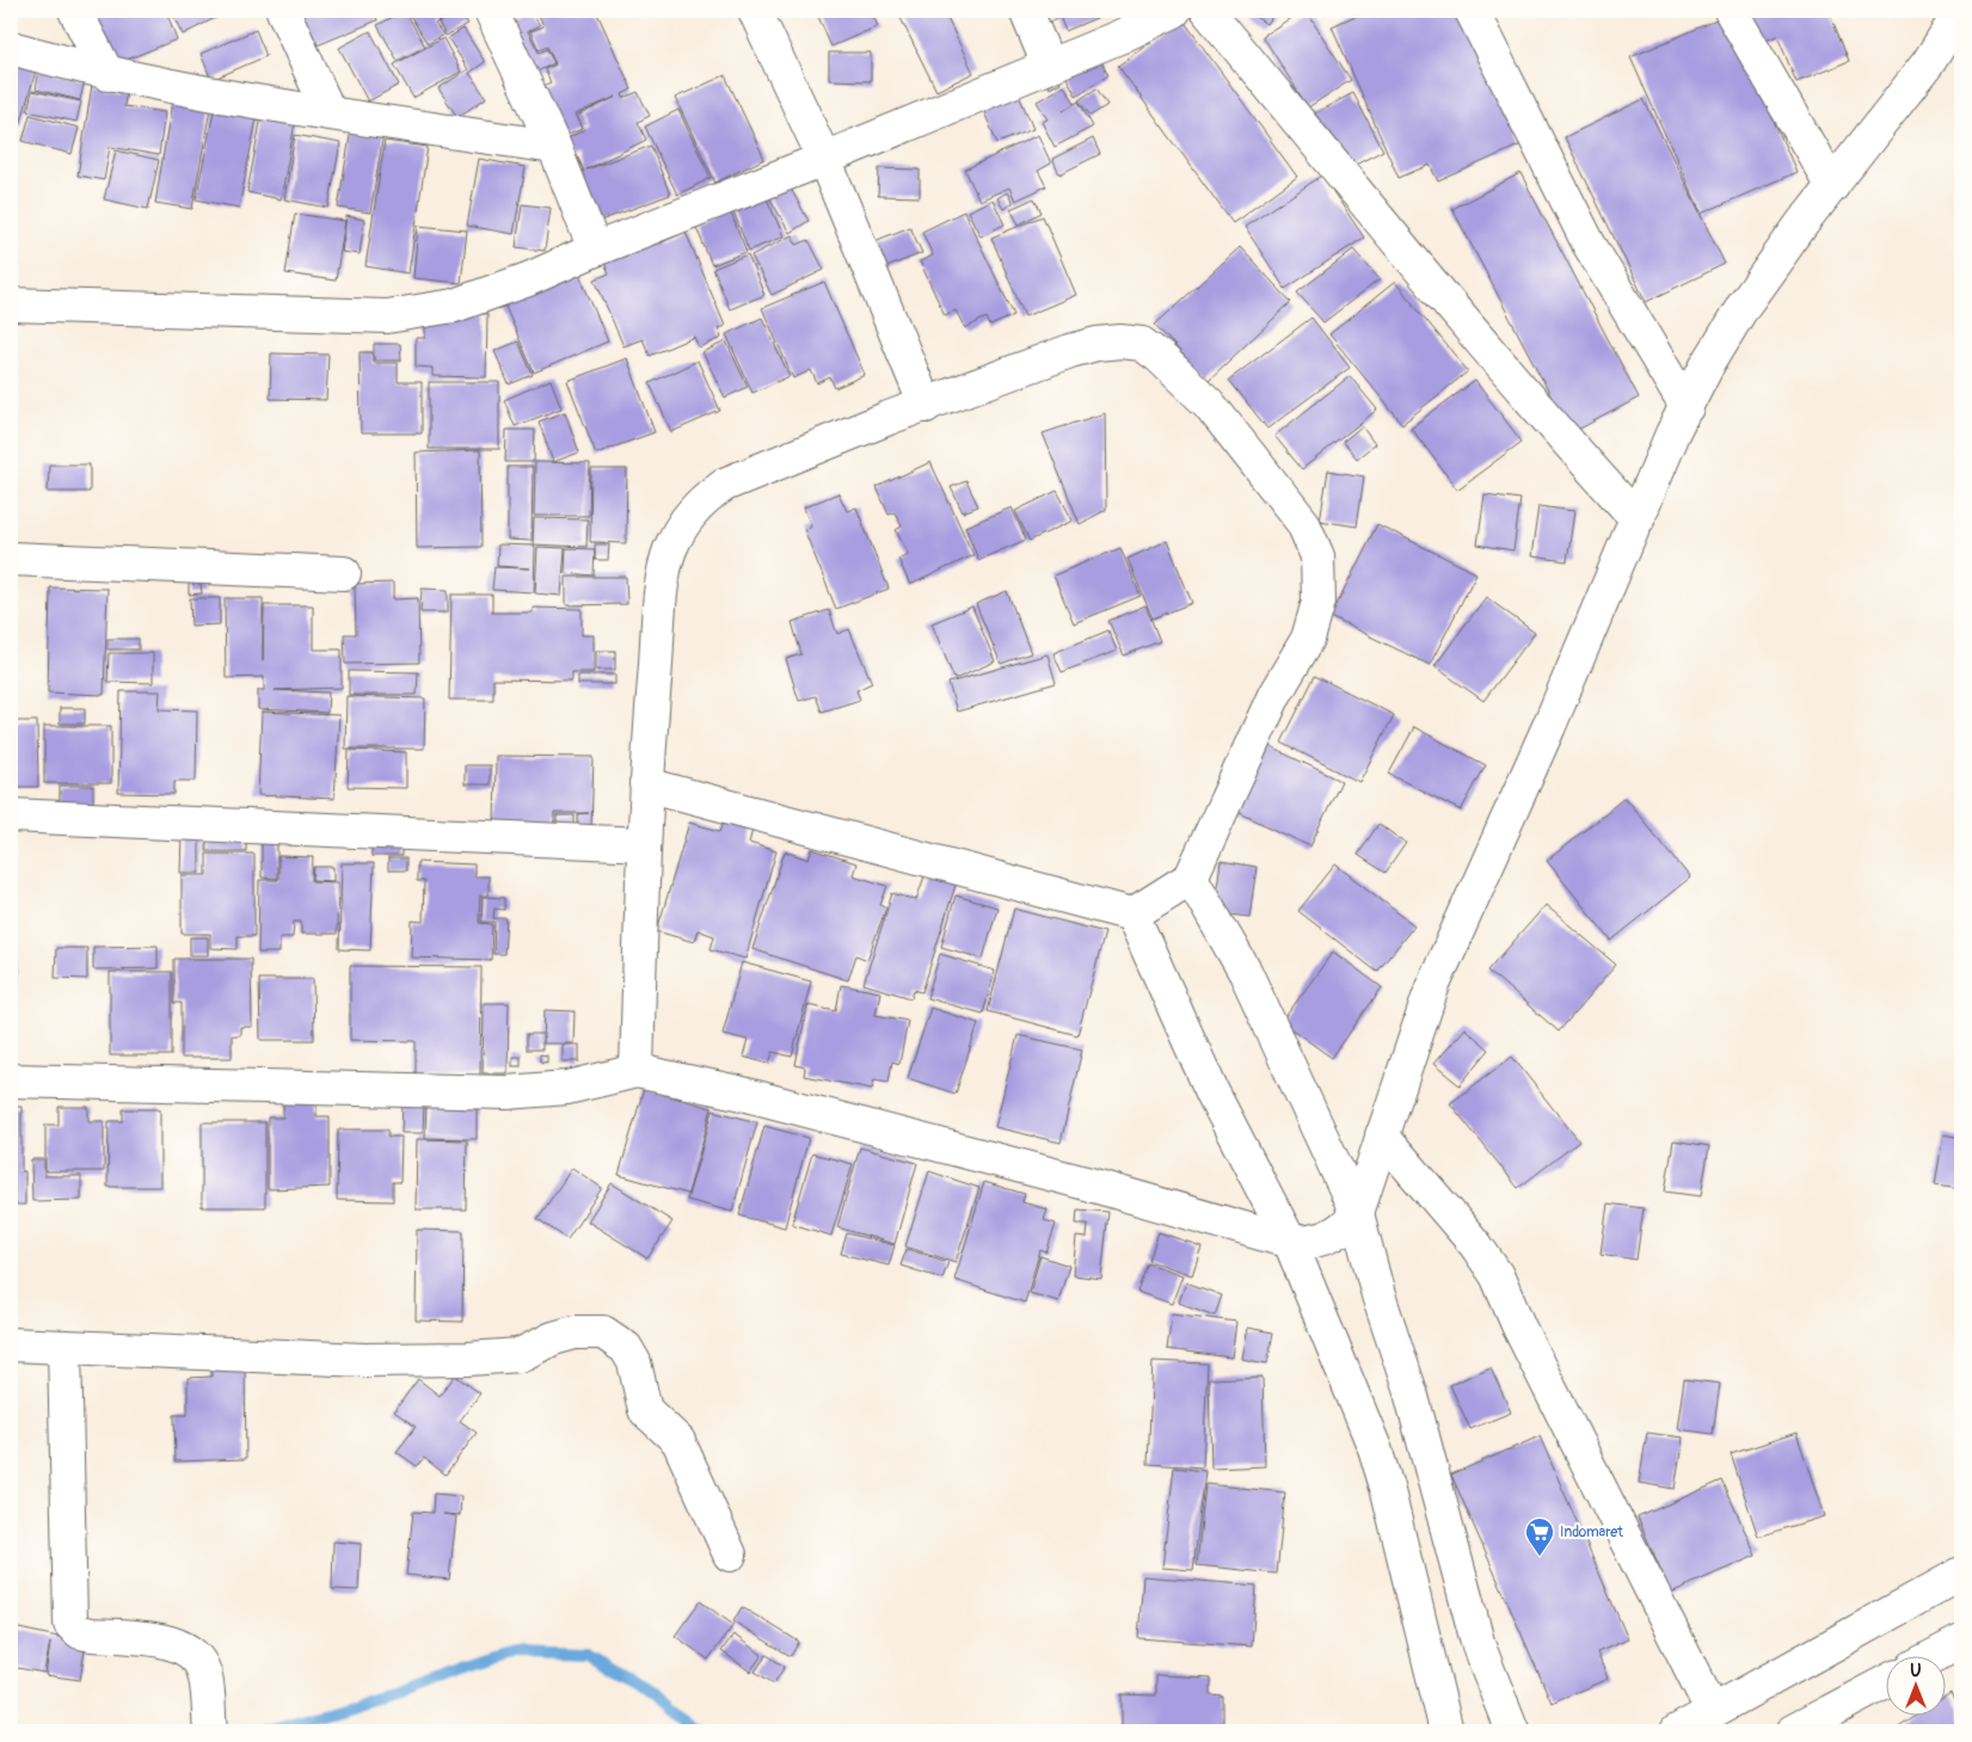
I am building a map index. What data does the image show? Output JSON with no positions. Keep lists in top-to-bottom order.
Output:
{
  "places": {
    "supermarket": ["Indomaret"]
  },
  "north": "top"
}
